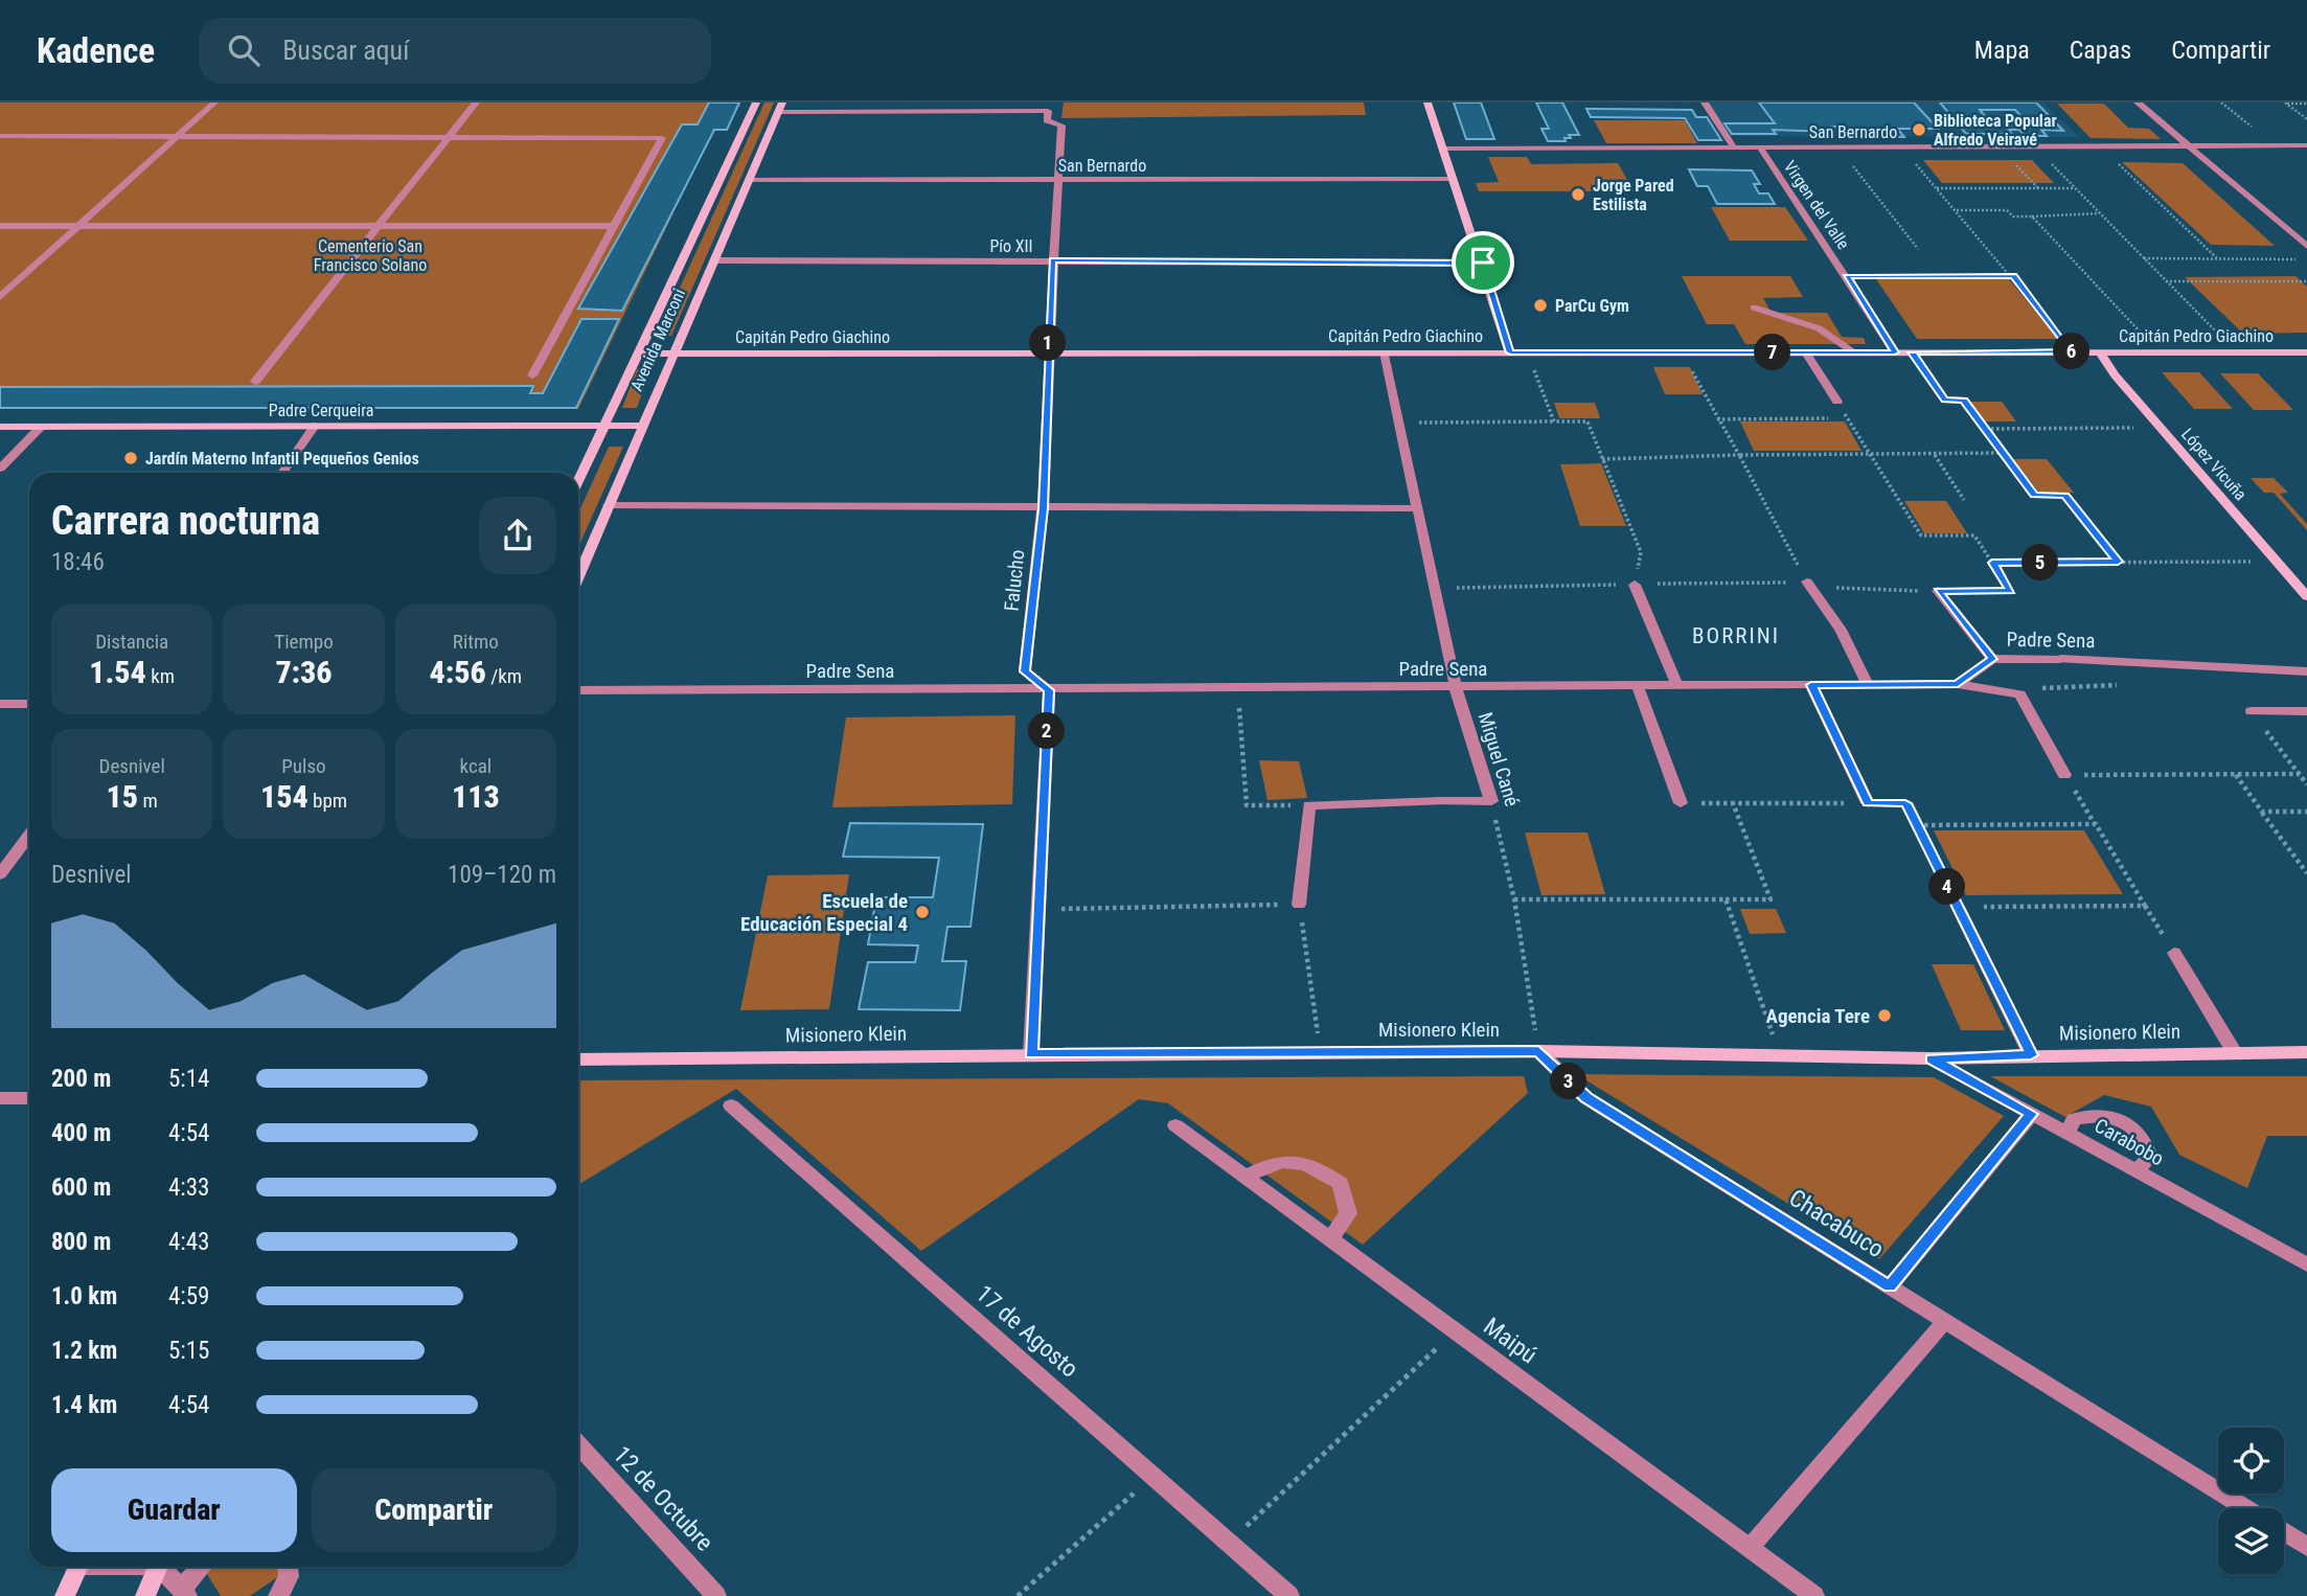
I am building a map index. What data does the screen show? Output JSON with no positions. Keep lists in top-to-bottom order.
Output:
{
  "streets": {
    "street": [
      "San Bernardo",
      "Virgen del Valle",
      "Pío XII",
      "Capitán Pedro Giachino",
      "Avenida Marconi",
      "Padre Cerqueira",
      "López Vicuña",
      "Falucho",
      "Padre Sena",
      "Miguel Cané",
      "Misionero Klein",
      "Carabobo",
      "Chacabuco",
      "17 de Agosto",
      "Maipú",
      "12 de Octubre"
    ]
  },
  "crossings": [
    ["San Bernardo", "Virgen del Valle"],
    ["San Bernardo", "Avenida Marconi"],
    ["San Bernardo", "Falucho"],
    ["Virgen del Valle", "Capitán Pedro Giachino"],
    ["Pío XII", "Avenida Marconi"],
    ["Pío XII", "Falucho"],
    ["Capitán Pedro Giachino", "Avenida Marconi"],
    ["Capitán Pedro Giachino", "López Vicuña"],
    ["Capitán Pedro Giachino", "Falucho"],
    ["Capitán Pedro Giachino", "Miguel Cané"],
    ["Avenida Marconi", "Padre Cerqueira"],
    ["Avenida Marconi", "Falucho"],
    ["Falucho", "Padre Sena"],
    ["Padre Sena", "Miguel Cané"],
    ["Miguel Cané", "Misionero Klein"],
    ["Miguel Cané", "Chacabuco"],
    ["Misionero Klein", "Carabobo"],
    ["Misionero Klein", "Chacabuco"]
  ],
  "districts": ["BORRINI"],
  "parks": ["Cementerio San Francisco Solano"],
  "places": [
    "Biblioteca Popular Alfredo Veiravé",
    "Jorge Pared Estilista",
    "ParCu Gym",
    "Jardín Materno Infantil Pequeños Genios",
    "Escuela de Educación Especial 4",
    "Agencia Tere"
  ],
  "page": {
    "header": "Kadence",
    "search": "Buscar aquí",
    "nav": ["Mapa", "Capas", "Compartir"],
    "pins": [
      "1",
      "6",
      "7",
      "5",
      "2",
      "4",
      "3"
    ],
    "heading": ["Carrera nocturna", "18:46"],
    "stats": [
      ["Distancia", "1.54 km"],
      ["Tiempo", "7:36"],
      ["Ritmo", "4:56 /km"],
      ["Desnivel", "15 m"],
      ["Pulso", "154 bpm"],
      ["kcal", "113"]
    ],
    "chart": ["Desnivel", "109–120 m"],
    "list": [
      {
        "name": "200 m",
        "note": "5:14"
      },
      {
        "name": "400 m",
        "note": "4:54"
      },
      {
        "name": "600 m",
        "note": "4:33"
      },
      {
        "name": "800 m",
        "note": "4:43"
      },
      {
        "name": "1.0 km",
        "note": "4:59"
      },
      {
        "name": "1.2 km",
        "note": "5:15"
      },
      {
        "name": "1.4 km",
        "note": "4:54"
      }
    ],
    "buttons": ["Guardar", "Compartir"]
  }
}
